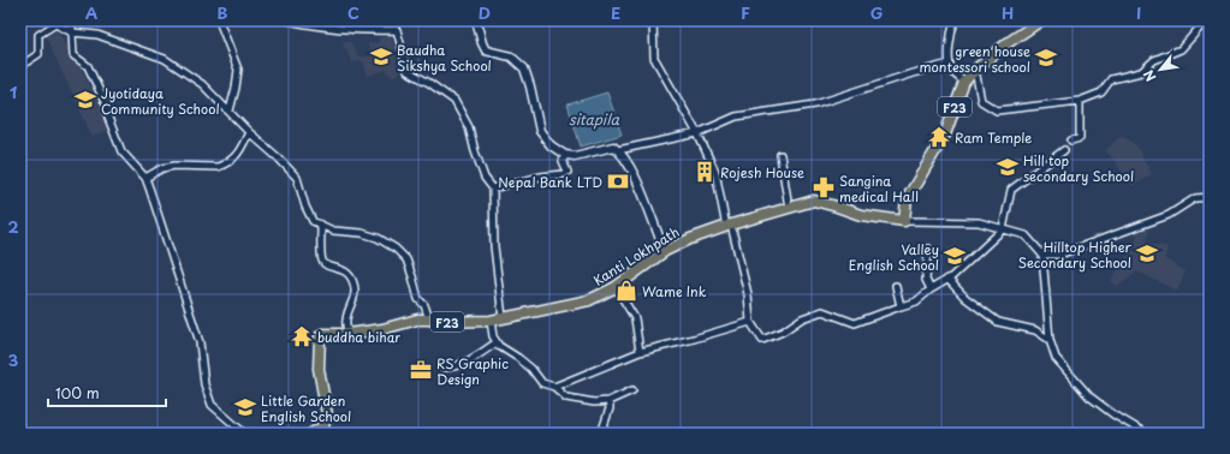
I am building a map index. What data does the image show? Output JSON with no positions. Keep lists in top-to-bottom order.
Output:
{
  "streets": {
    "main road": ["F23", "Kanti Lokhpath"]
  },
  "crossings": [
    ["F23", "Kanti Lokhpath"]
  ],
  "water": ["sitapila"],
  "places": {
    "school or university": [
      "Baudha Sikshya School",
      "green house montessori school",
      "Jyotidaya Community School",
      "Hill top secondary School",
      "Hilltop Higher Secondary School",
      "Valley English School",
      "Little Garden English School"
    ],
    "temple": ["Ram Temple", "buddha bihar"],
    "building": ["Rojesh House"],
    "bank": ["Nepal Bank LTD"],
    "pharmacy": ["Sangina medical Hall"],
    "shop": ["Wame Ink"],
    "office": ["RS Graphic Design"]
  },
  "scale_bar": "100 m",
  "north": "bottom left",
  "grid": {
    "columns": [
      "A",
      "B",
      "C",
      "D",
      "E",
      "F",
      "G",
      "H",
      "I"
    ],
    "rows": ["1", "2", "3"]
  }
}
